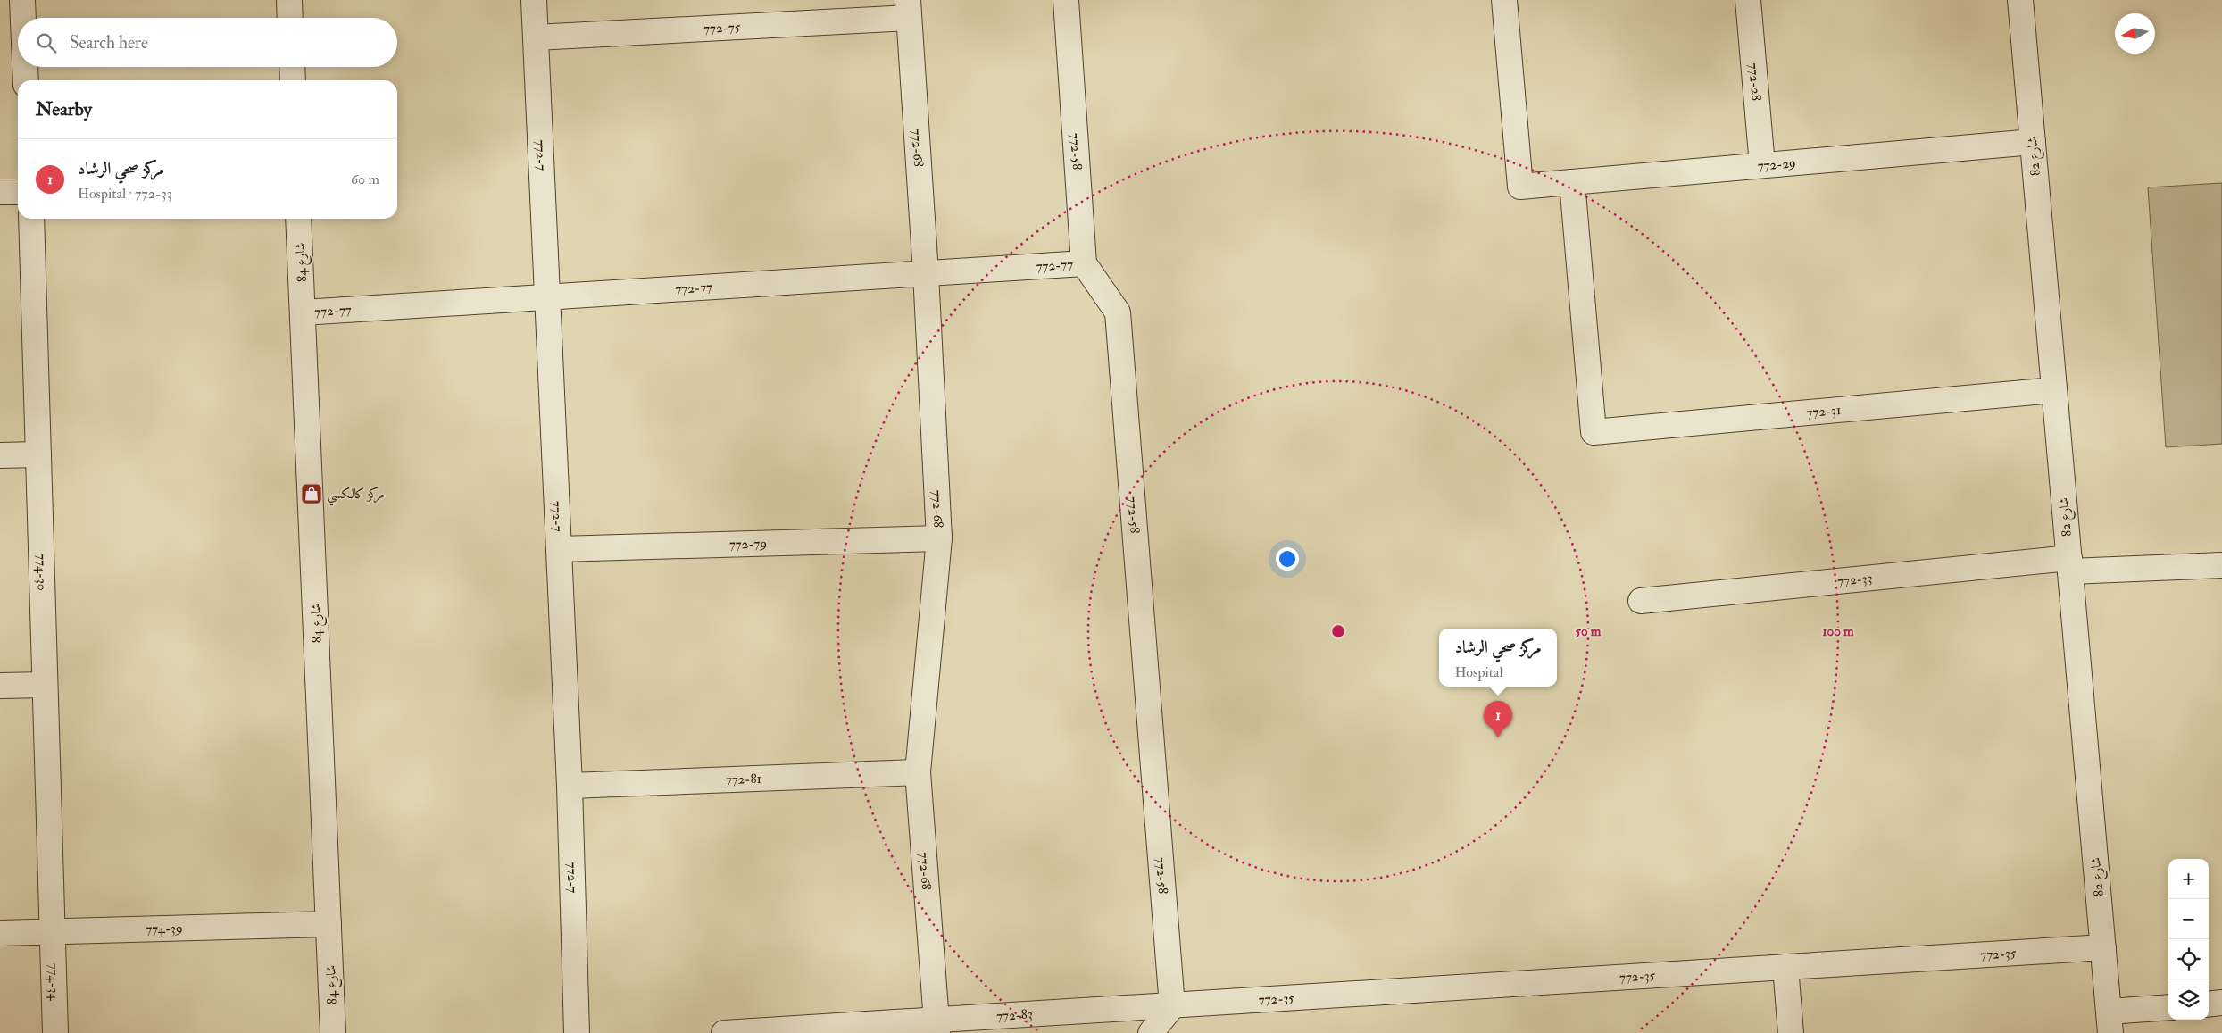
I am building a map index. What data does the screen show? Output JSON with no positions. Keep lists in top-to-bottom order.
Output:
{
  "streets": {
    "street": [
      "772-75",
      "772-28",
      "772-68",
      "772-58",
      "772-7",
      "شارع 82",
      "772-29",
      "شارع 84",
      "772-77",
      "772-31",
      "772-79",
      "774-30",
      "772-33",
      "772-81",
      "774-39",
      "772-35",
      "774-34",
      "772-83"
    ]
  },
  "crossings": [
    ["772-75", "772-68"],
    ["772-75", "772-7"],
    ["772-28", "772-29"],
    ["772-68", "772-77"],
    ["772-68", "772-79"],
    ["772-68", "772-81"],
    ["772-68", "772-83"],
    ["772-58", "772-77"],
    ["772-58", "772-35"],
    ["772-58", "772-83"],
    ["772-7", "772-77"],
    ["772-7", "772-79"],
    ["772-7", "772-81"],
    ["شارع 82", "772-29"],
    ["شارع 82", "772-31"],
    ["شارع 82", "772-33"],
    ["شارع 82", "772-35"],
    ["772-29", "772-31"],
    ["شارع 84", "772-77"],
    ["شارع 84", "774-39"],
    ["774-30", "774-39"],
    ["774-30", "774-34"],
    ["774-39", "774-34"],
    ["772-35", "772-83"]
  ],
  "places": {
    "shop": ["مركز كالكسي"]
  },
  "north": "left",
  "page": {
    "search": "Search here",
    "heading": "Nearby",
    "list": [
      {
        "mark": "1",
        "name": "مركز صحي الرشاد",
        "note": "Hospital · 772-33",
        "value": "60 m"
      }
    ],
    "popup": ["مركز صحي الرشاد", "Hospital"],
    "pins": "1",
    "map_buttons": ["+", "−"]
  },
  "rings": ["50 m", "100 m"]
}
